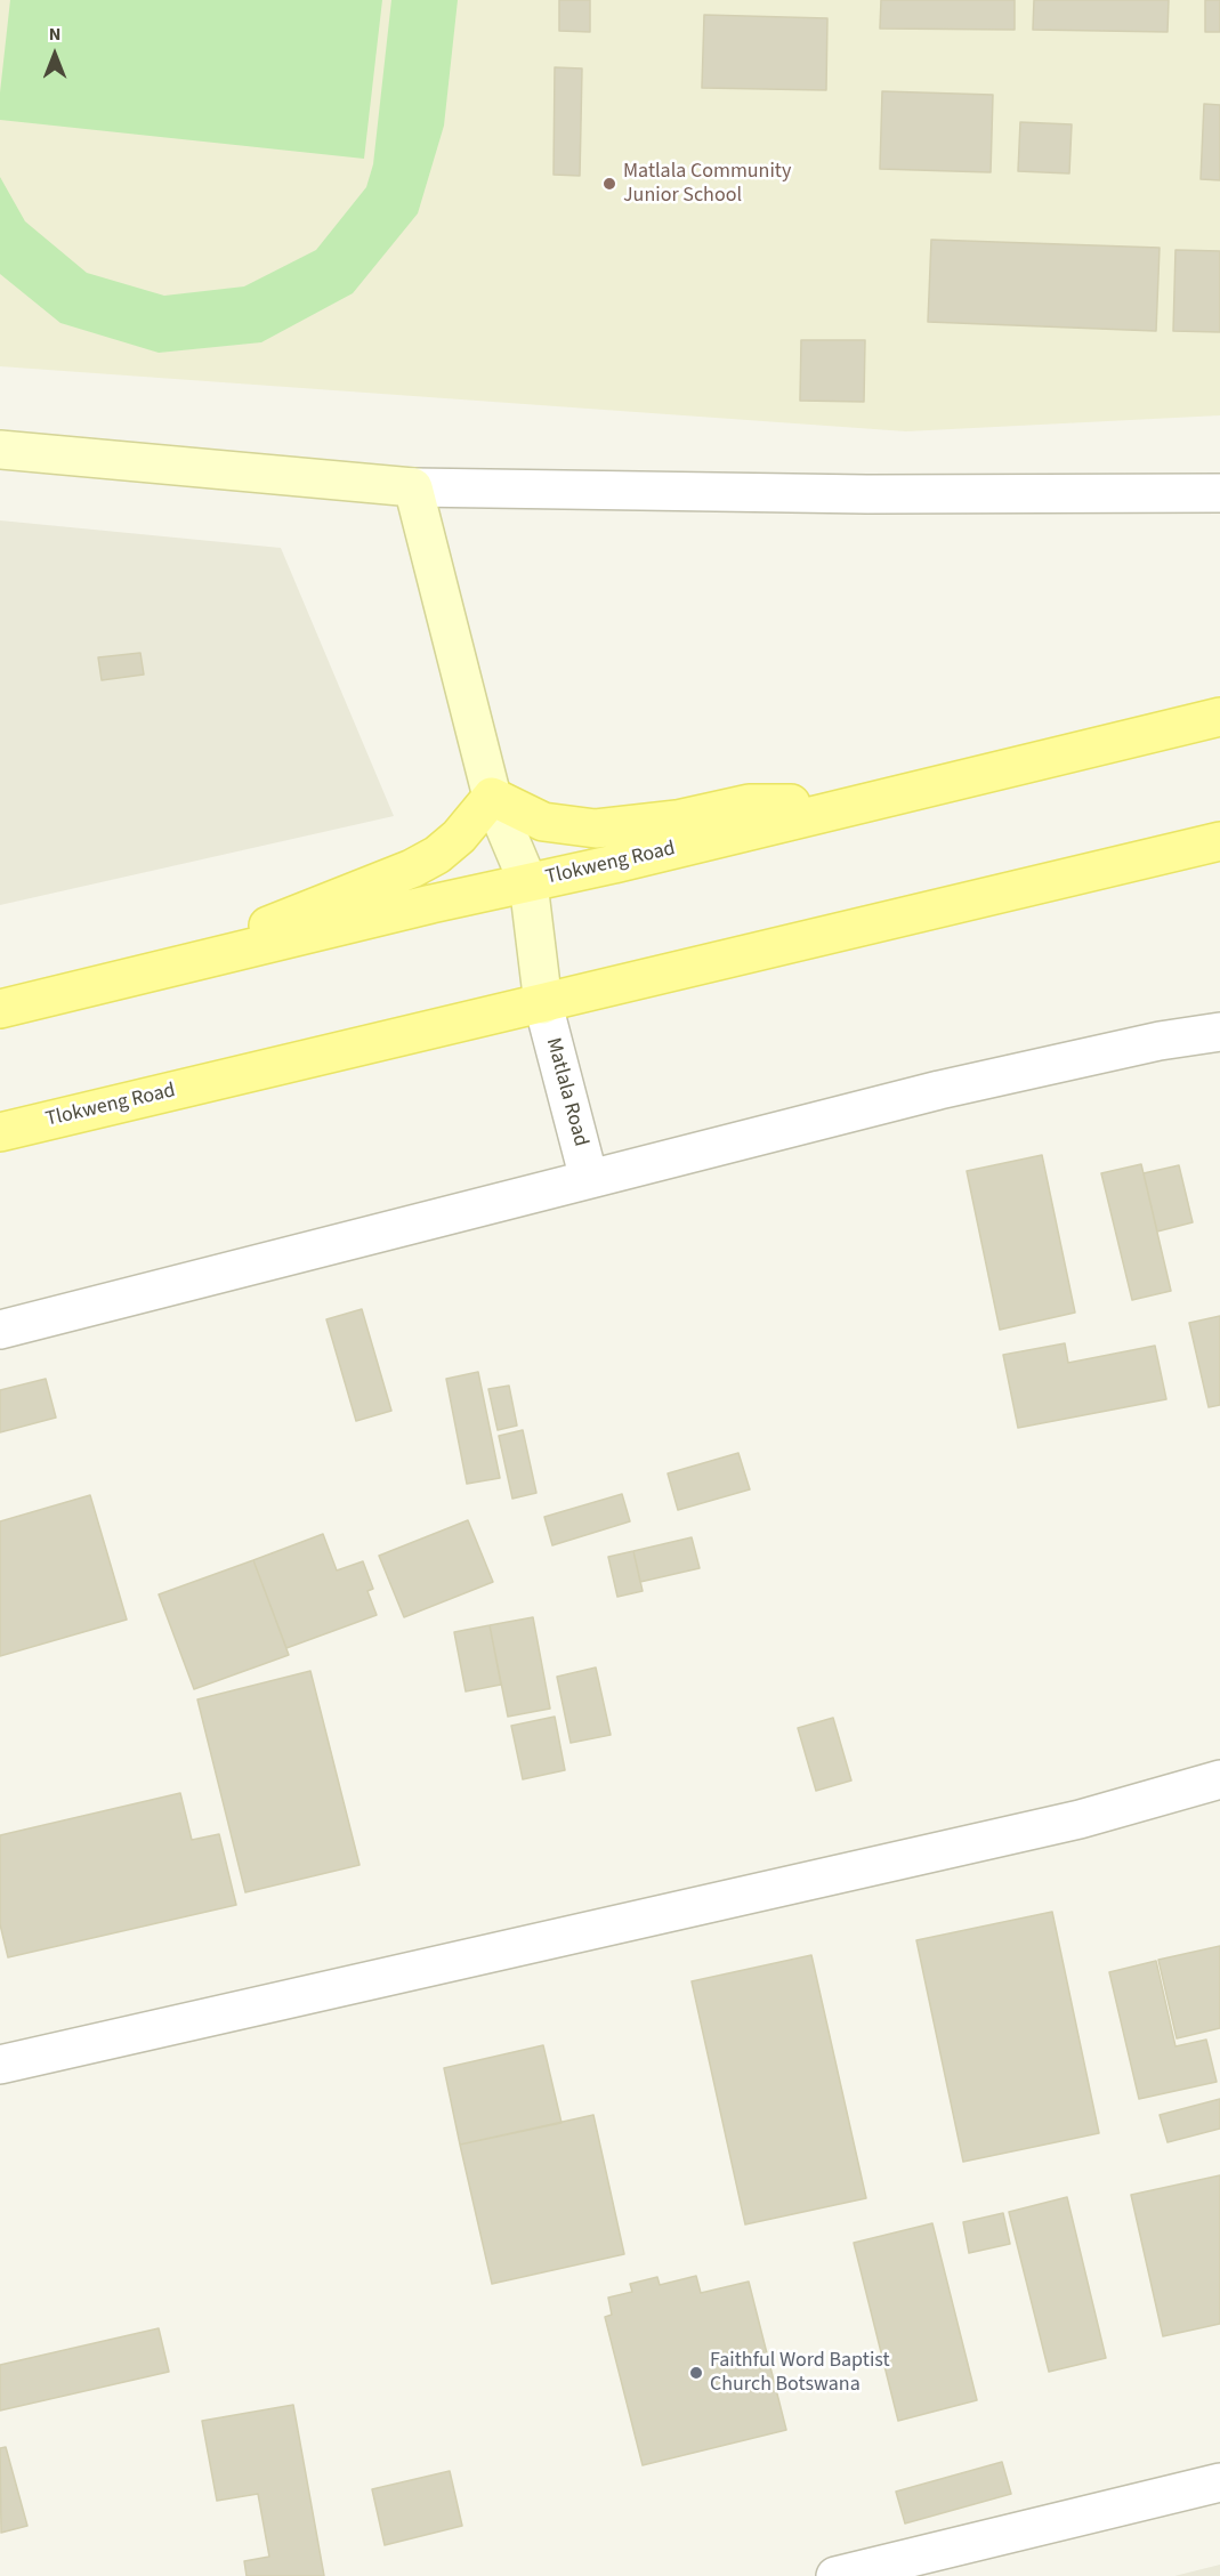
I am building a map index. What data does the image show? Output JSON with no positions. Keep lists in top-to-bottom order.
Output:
{
  "streets": {
    "main road": ["Tlokweng Road"],
    "street": ["Matlala Road"]
  },
  "crossings": [
    ["Tlokweng Road", "Matlala Road"]
  ],
  "places": ["Matlala Community Junior School", "Faithful Word Baptist Church Botswana"],
  "north": "top"
}
